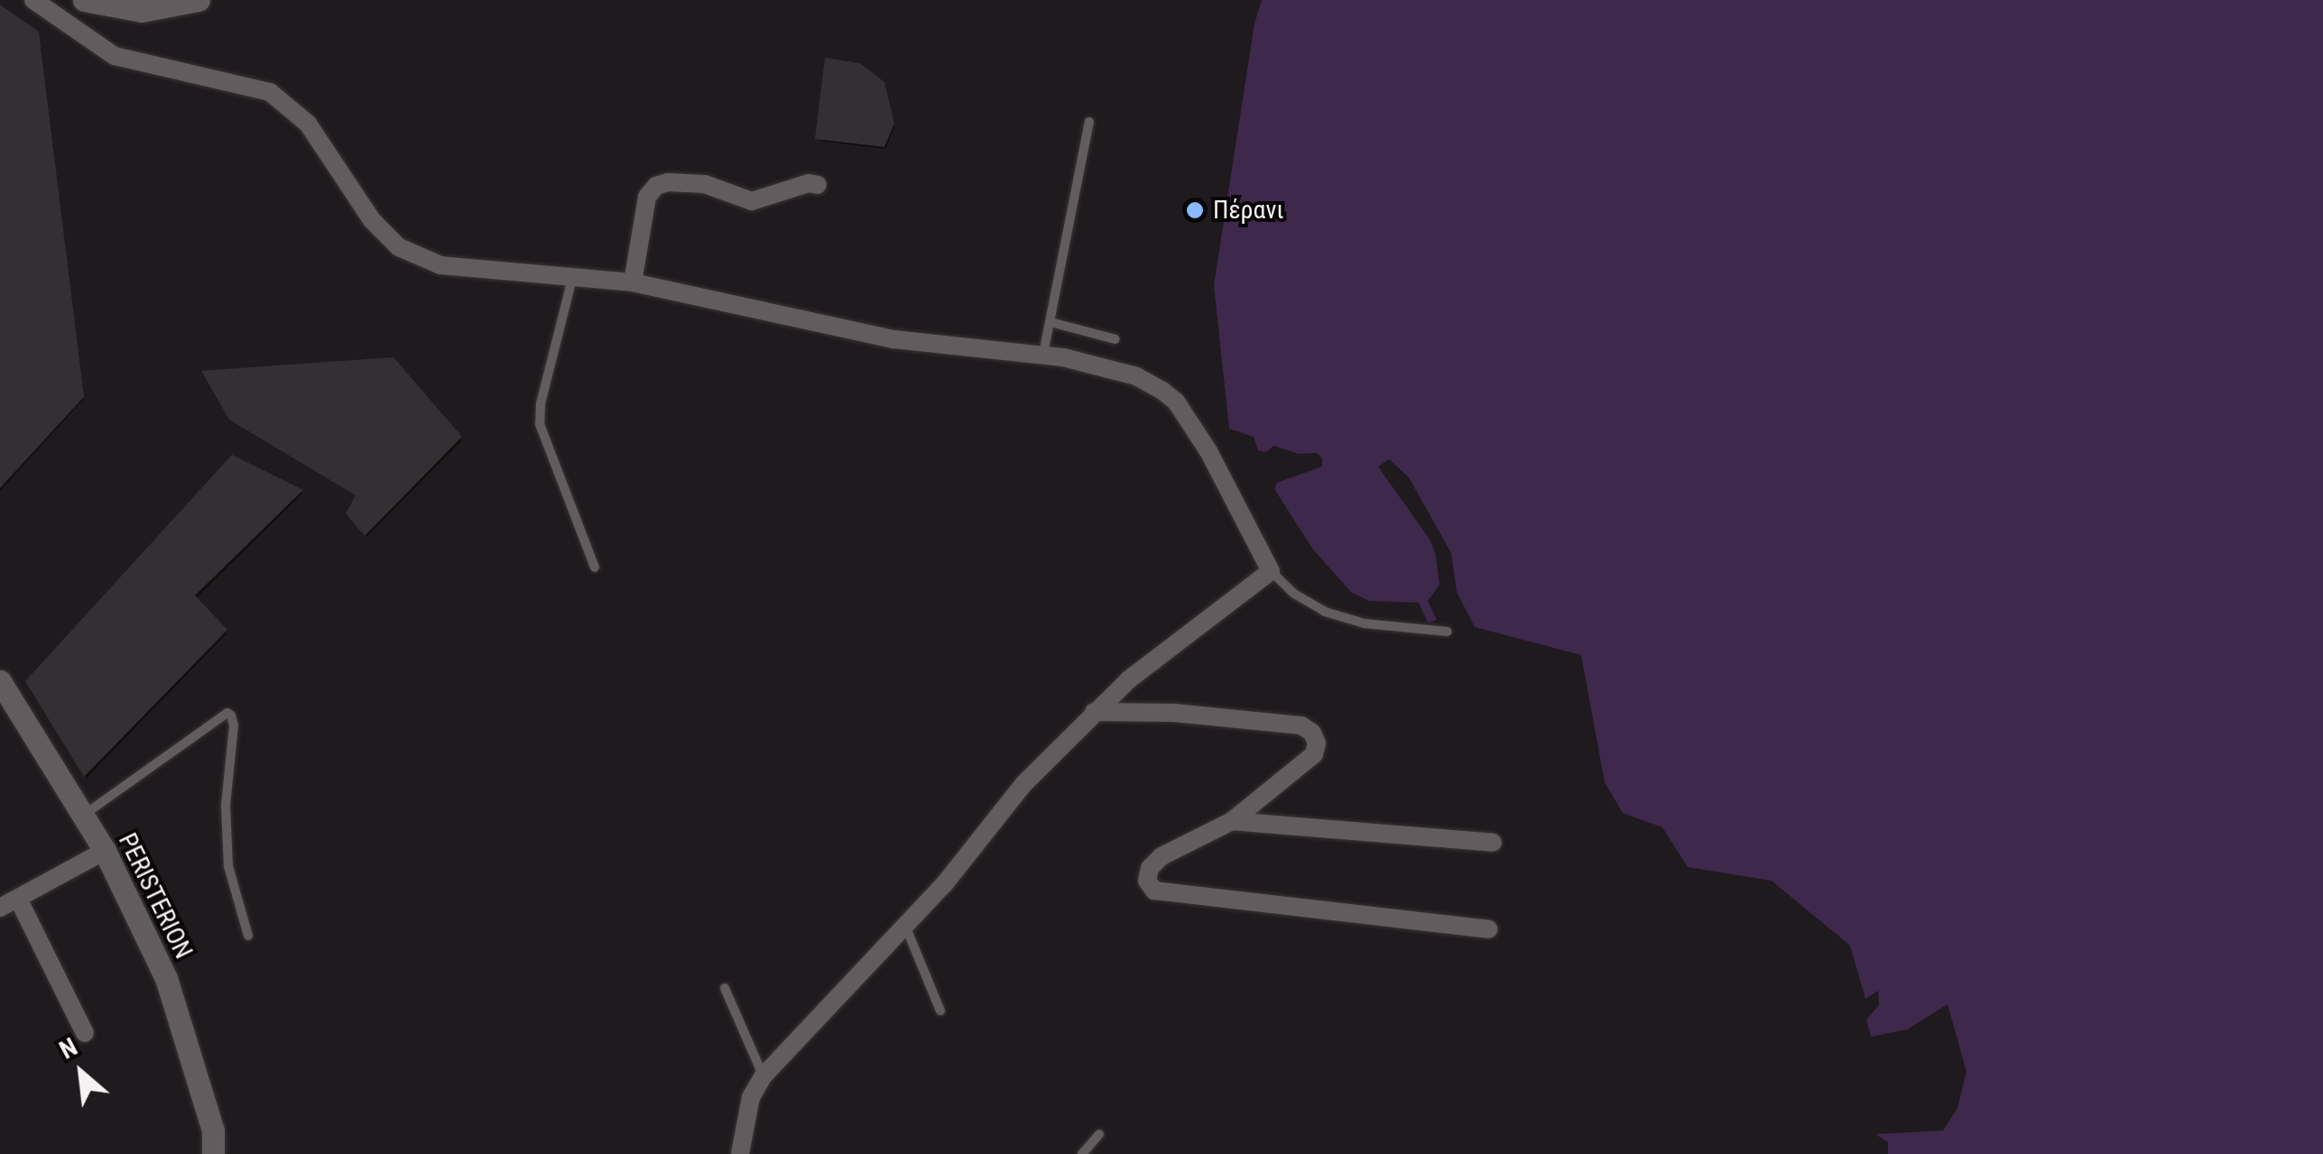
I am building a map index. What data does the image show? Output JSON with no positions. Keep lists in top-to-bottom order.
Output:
{
  "streets": {
    "street": ["PERISTERION"]
  },
  "places": ["Πέρανι"],
  "north": "top left"
}
